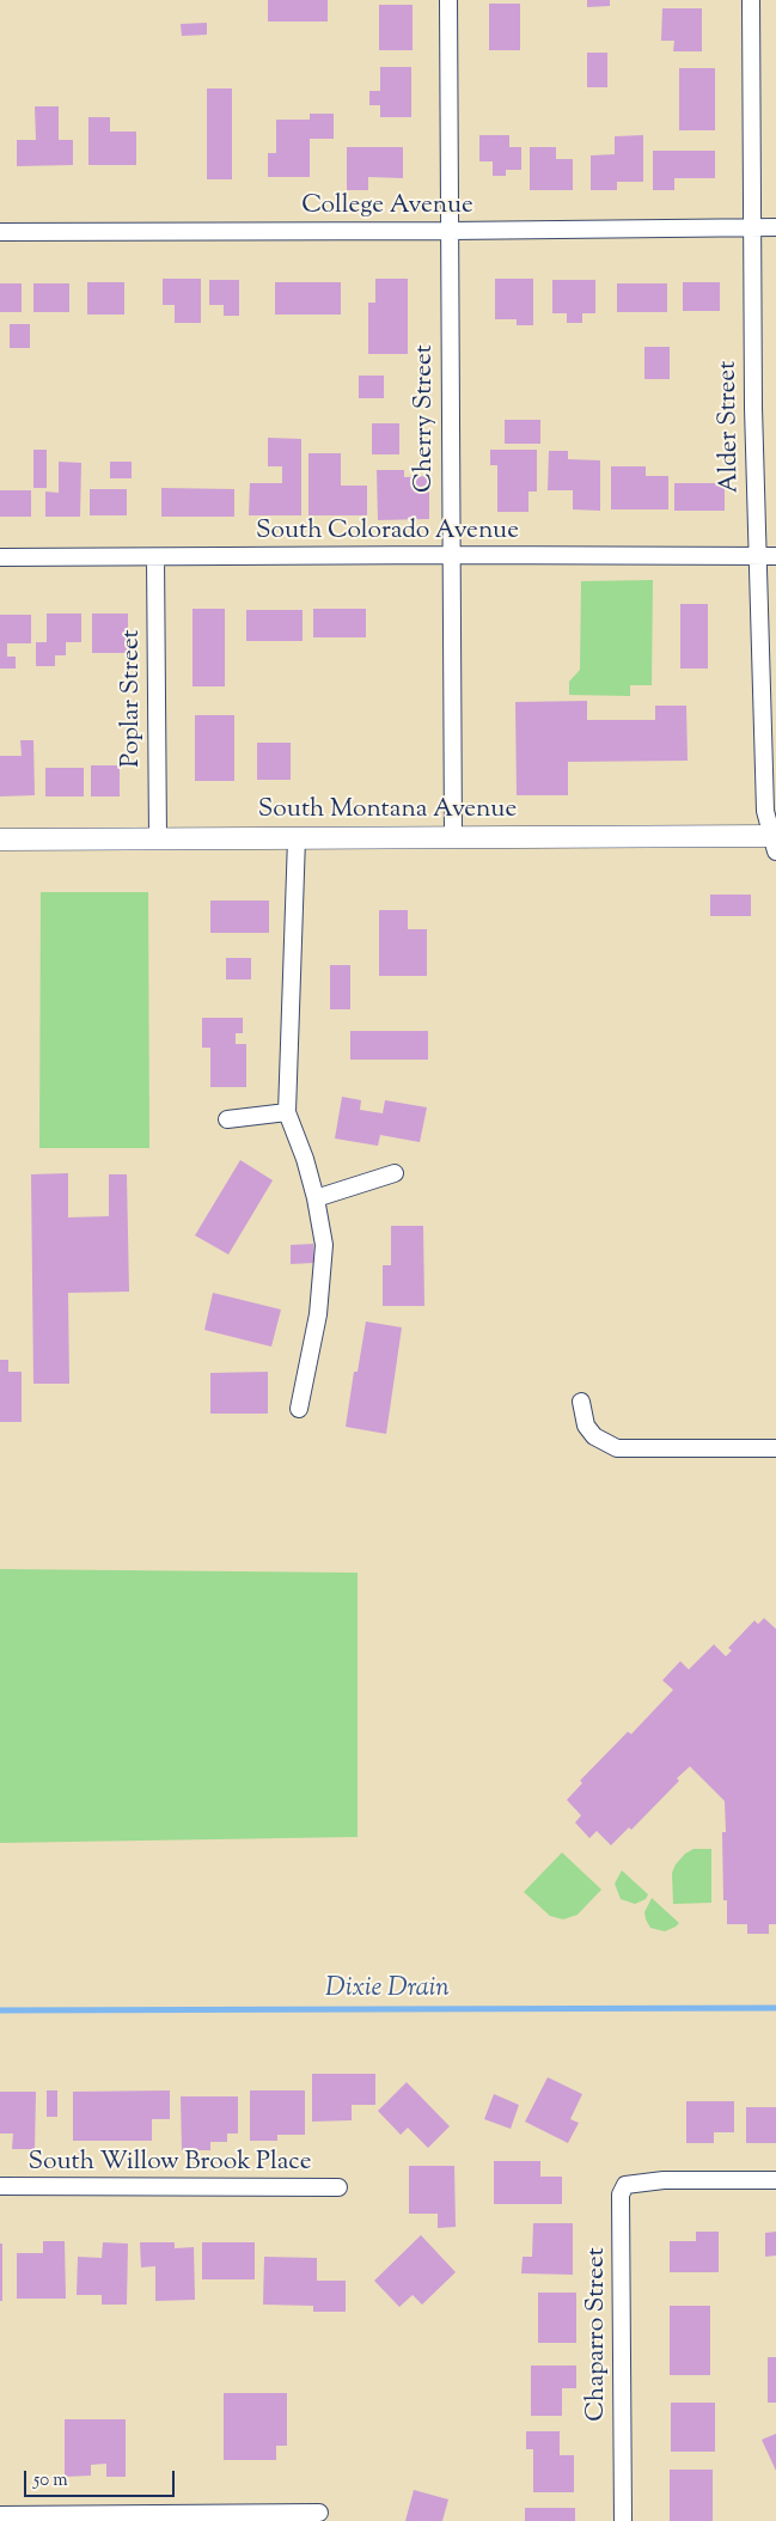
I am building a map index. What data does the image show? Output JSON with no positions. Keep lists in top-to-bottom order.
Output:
{
  "streets": {
    "street": [
      "College Avenue",
      "Cherry Street",
      "Alder Street",
      "South Colorado Avenue",
      "Poplar Street",
      "South Montana Avenue",
      "South Willow Brook Place",
      "Chaparro Street"
    ]
  },
  "crossings": [
    ["College Avenue", "Cherry Street"],
    ["College Avenue", "Alder Street"],
    ["Cherry Street", "South Colorado Avenue"],
    ["Cherry Street", "South Montana Avenue"],
    ["Alder Street", "South Colorado Avenue"],
    ["Alder Street", "South Montana Avenue"],
    ["South Colorado Avenue", "Poplar Street"],
    ["Poplar Street", "South Montana Avenue"]
  ],
  "water": ["Dixie Drain"],
  "scale_bar": "50 m"
}
